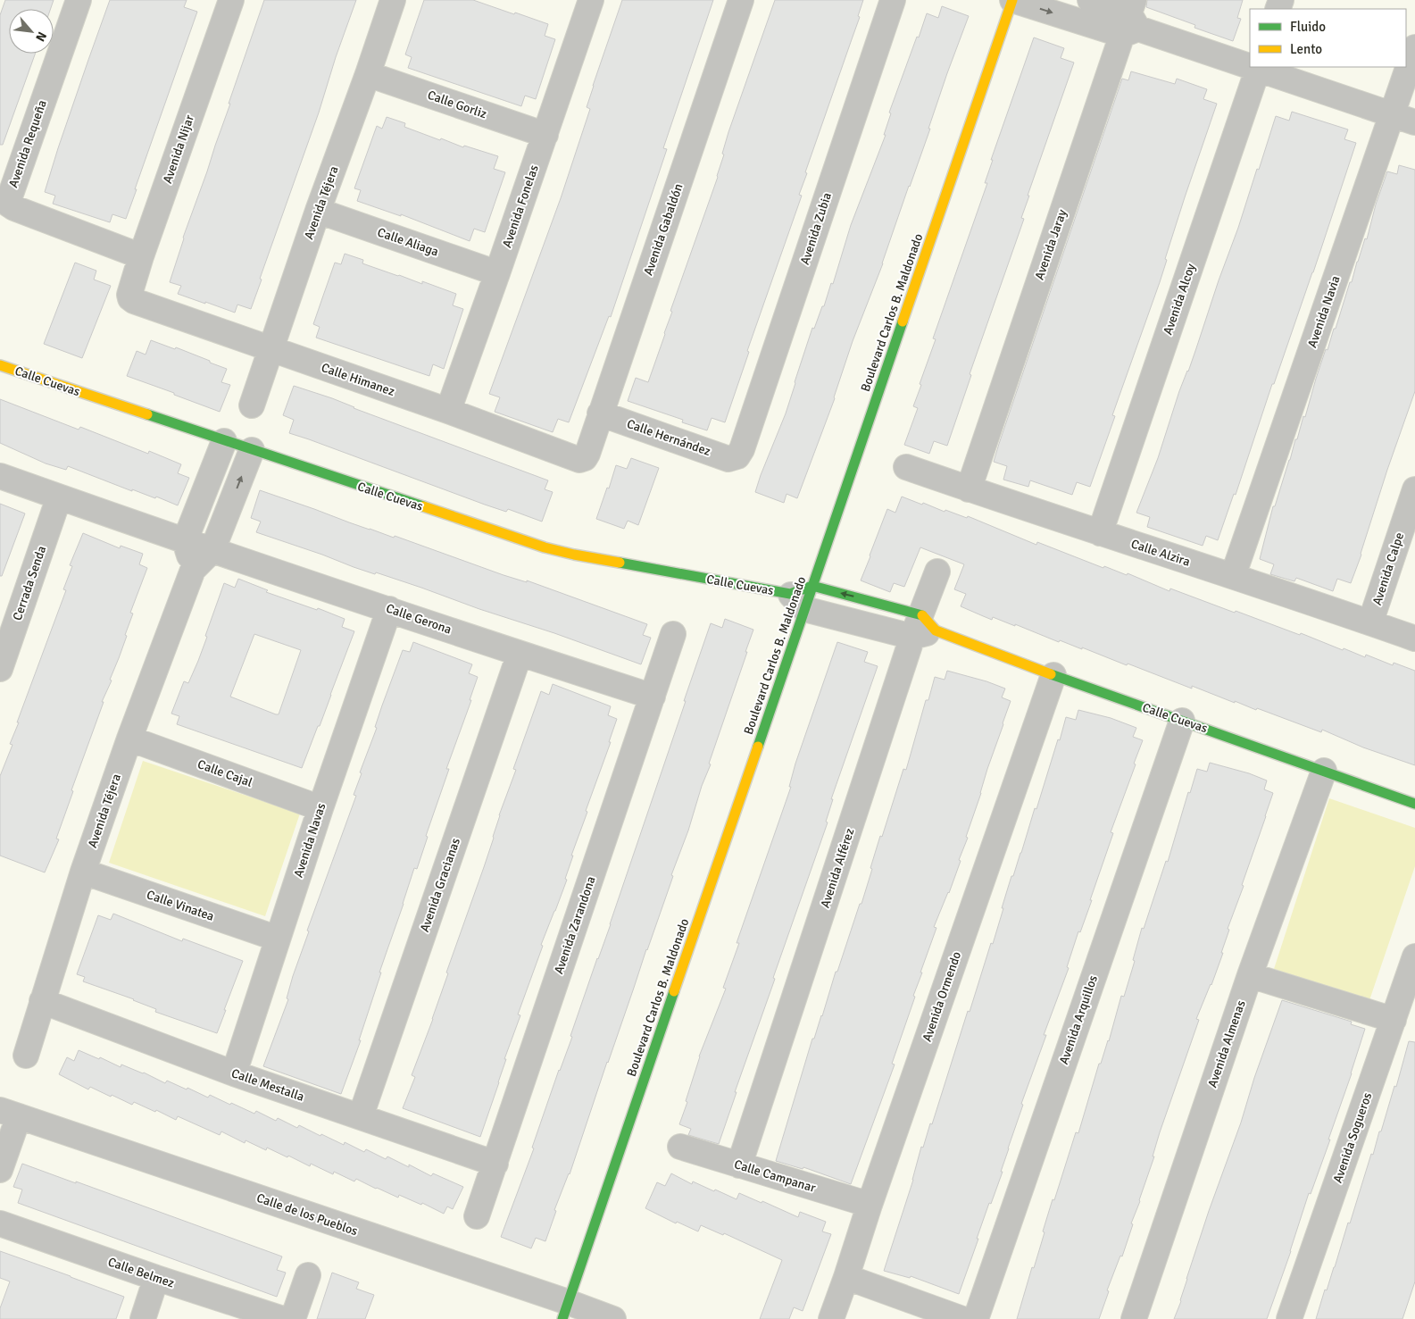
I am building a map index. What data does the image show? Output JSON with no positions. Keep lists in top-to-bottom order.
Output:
{
  "streets": {
    "street": [
      "Calle Gorliz",
      "Avenida Requeña",
      "Avenida Nijar",
      "Avenida Téjera",
      "Avenida Fonelas",
      "Avenida Zubia",
      "Avenida Gabaldón",
      "Calle Aliaga",
      "Avenida Jaray",
      "Avenida Alcoy",
      "Avenida Navia",
      "Boulevard Carlos B. Maldonado",
      "Calle Himanez",
      "Calle Cuevas",
      "Calle Hernández",
      "Calle Alzira",
      "Avenida Calpe",
      "Cerrada Senda",
      "Calle Gerona",
      "Calle Cajal",
      "Avenida Navas",
      "Avenida Alférez",
      "Avenida Gracianas",
      "Calle Vinatea",
      "Avenida Zarandona",
      "Avenida Ormendo",
      "Avenida Arquillos",
      "Avenida Almenas",
      "Calle Mestalla",
      "Avenida Sogueros",
      "Calle Campanar",
      "Calle de los Pueblos",
      "Calle Belmez"
    ]
  },
  "crossings": [
    ["Calle Gorliz", "Avenida Téjera"],
    ["Calle Gorliz", "Avenida Fonelas"],
    ["Avenida Requeña", "Avenida Nijar"],
    ["Avenida Nijar", "Calle Himanez"],
    ["Avenida Téjera", "Calle Aliaga"],
    ["Avenida Téjera", "Calle Himanez"],
    ["Avenida Téjera", "Calle Cuevas"],
    ["Avenida Téjera", "Calle Gerona"],
    ["Avenida Téjera", "Calle Cajal"],
    ["Avenida Téjera", "Calle Vinatea"],
    ["Avenida Téjera", "Calle Mestalla"],
    ["Avenida Fonelas", "Calle Aliaga"],
    ["Avenida Fonelas", "Calle Himanez"],
    ["Avenida Zubia", "Calle Hernández"],
    ["Avenida Gabaldón", "Calle Himanez"],
    ["Avenida Gabaldón", "Calle Hernández"],
    ["Avenida Jaray", "Calle Alzira"],
    ["Avenida Alcoy", "Calle Alzira"],
    ["Avenida Navia", "Calle Alzira"],
    ["Boulevard Carlos B. Maldonado", "Calle Cuevas"],
    ["Boulevard Carlos B. Maldonado", "Calle de los Pueblos"],
    ["Calle Cuevas", "Avenida Alférez"],
    ["Calle Cuevas", "Avenida Ormendo"],
    ["Calle Cuevas", "Avenida Arquillos"],
    ["Calle Cuevas", "Avenida Almenas"],
    ["Calle Alzira", "Avenida Calpe"],
    ["Calle Gerona", "Avenida Navas"],
    ["Calle Gerona", "Avenida Gracianas"],
    ["Calle Gerona", "Avenida Zarandona"],
    ["Calle Cajal", "Avenida Navas"],
    ["Avenida Navas", "Calle Vinatea"],
    ["Avenida Navas", "Calle Mestalla"],
    ["Avenida Alférez", "Calle Campanar"],
    ["Avenida Gracianas", "Calle Mestalla"],
    ["Avenida Zarandona", "Calle Mestalla"],
    ["Avenida Ormendo", "Calle Campanar"]
  ],
  "legend": ["Fluido", "Lento"],
  "north": "bottom right"
}
